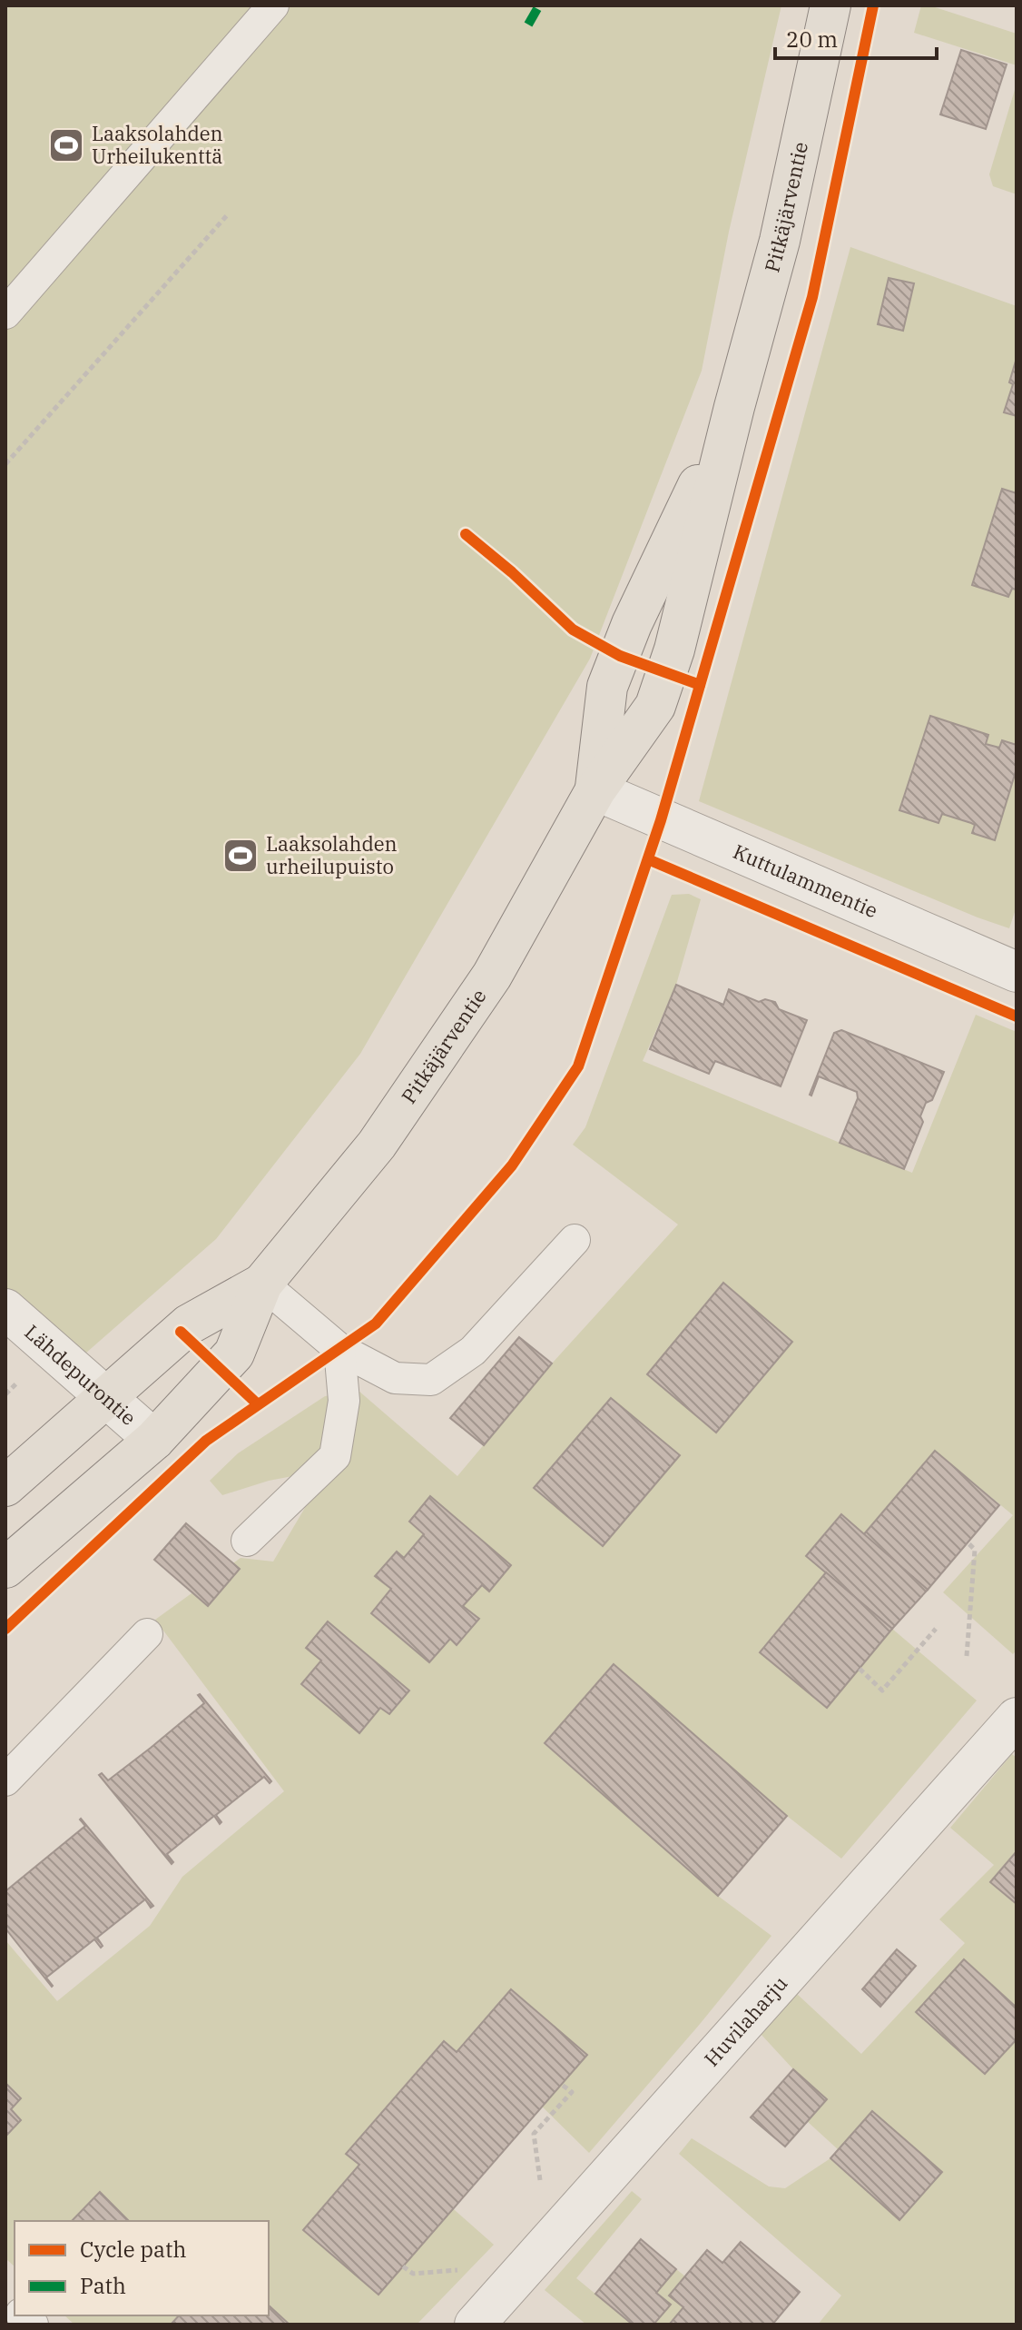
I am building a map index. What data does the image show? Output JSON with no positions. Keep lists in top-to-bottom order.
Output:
{
  "streets": {
    "main road": ["Pitkäjärventie"],
    "street": ["Kuttulammentie", "Lähdepurontie", "Huvilaharju"]
  },
  "crossings": [
    ["Pitkäjärventie", "Kuttulammentie"],
    ["Pitkäjärventie", "Lähdepurontie"]
  ],
  "places": {
    "sports": ["Laaksolahden Urheilukenttä", "Laaksolahden urheilupuisto"]
  },
  "legend": ["Cycle path", "Path"],
  "scale_bar": "20 m"
}
